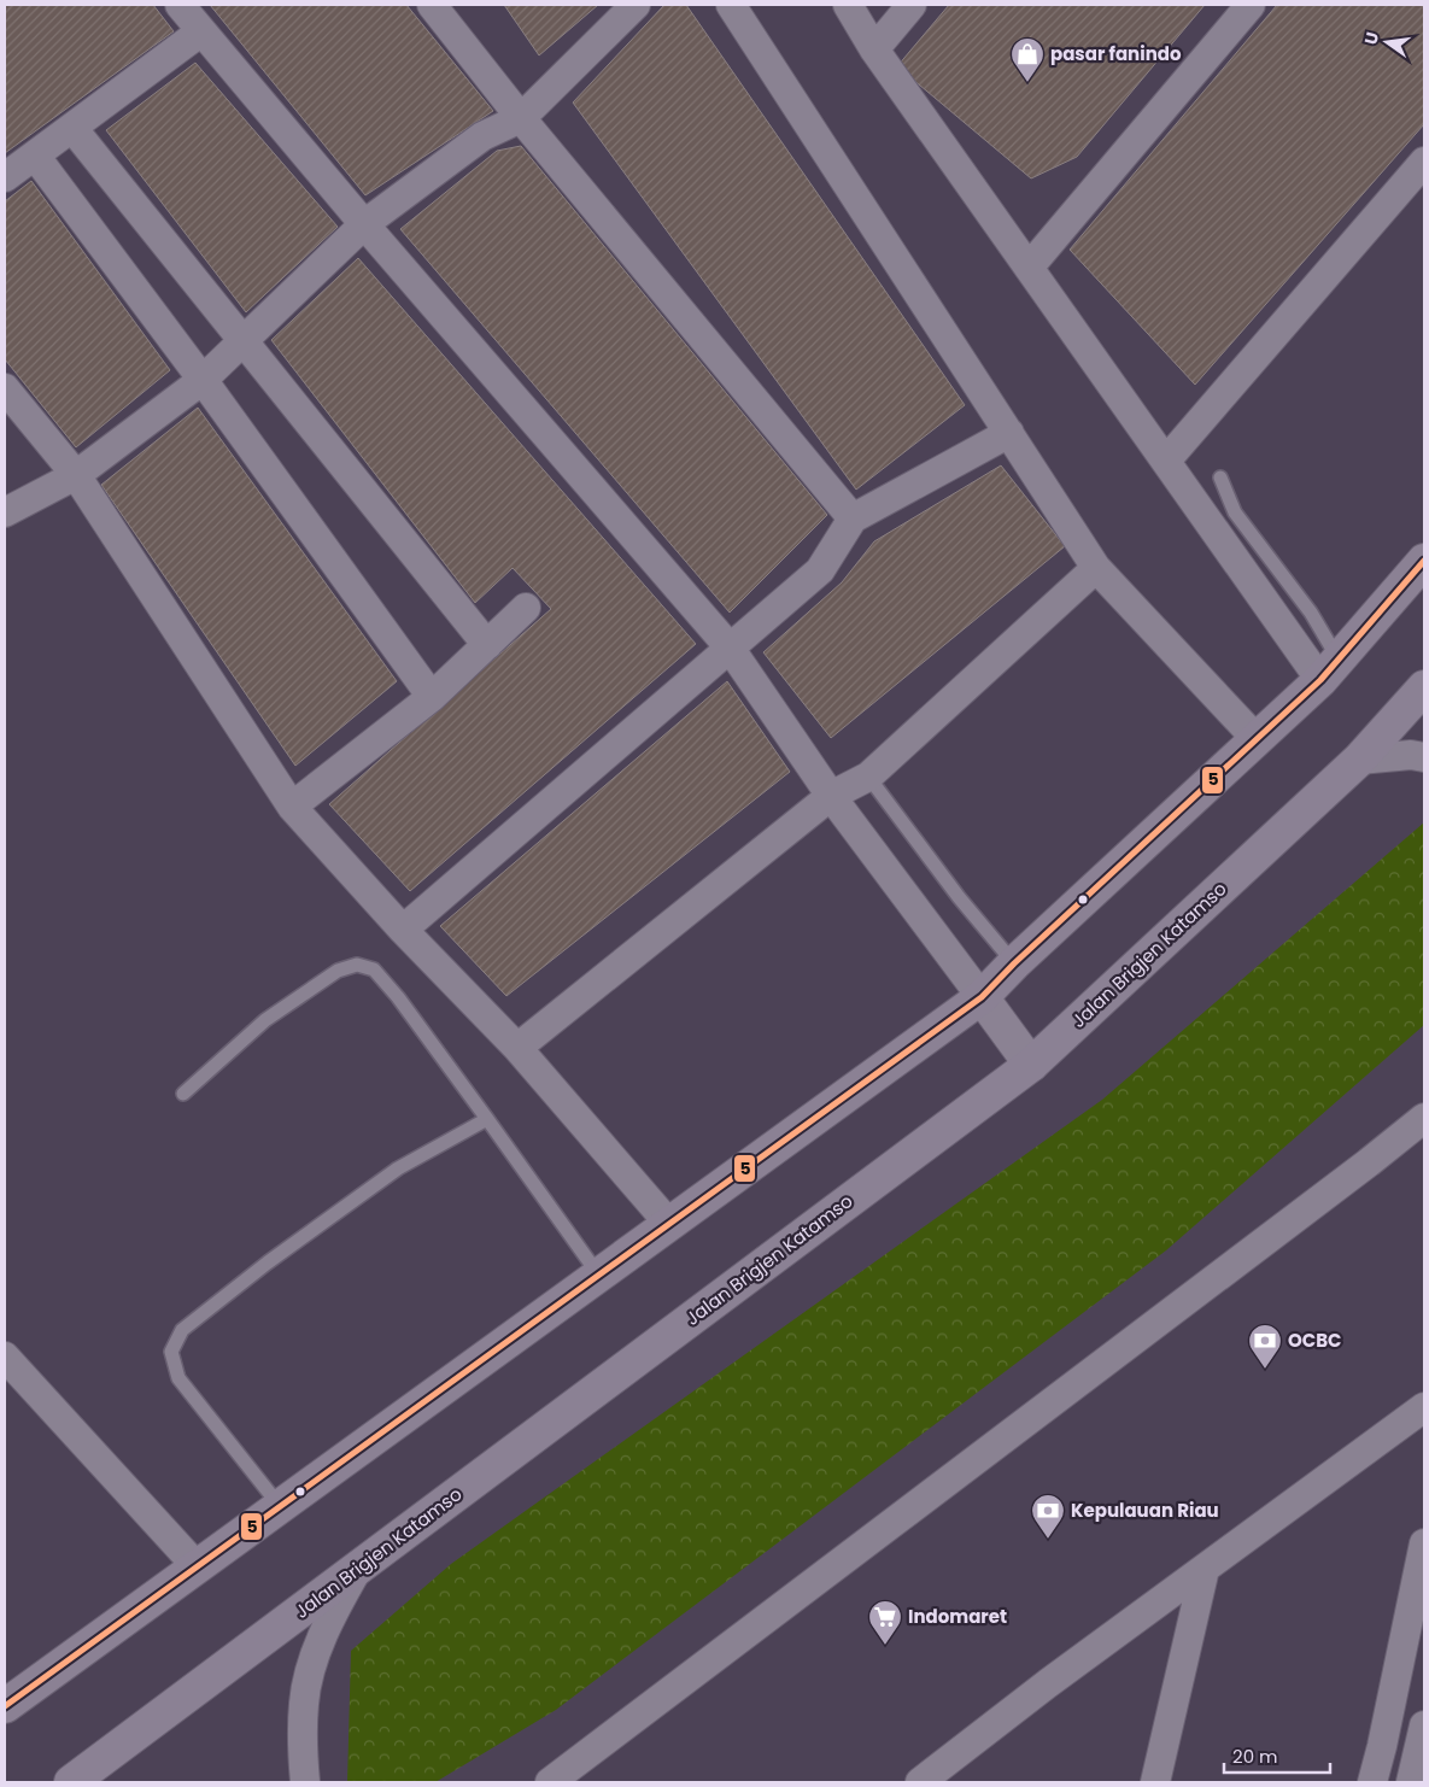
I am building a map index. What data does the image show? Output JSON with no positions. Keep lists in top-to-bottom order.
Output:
{
  "streets": {
    "highway": ["Jalan Brigjen Katamso"]
  },
  "places": {
    "shop": ["pasar fanindo"],
    "bank": ["OCBC", "Kepulauan Riau"],
    "supermarket": ["Indomaret"]
  },
  "lines": ["transit line 5"],
  "scale_bar": "20 m",
  "north": "left"
}
